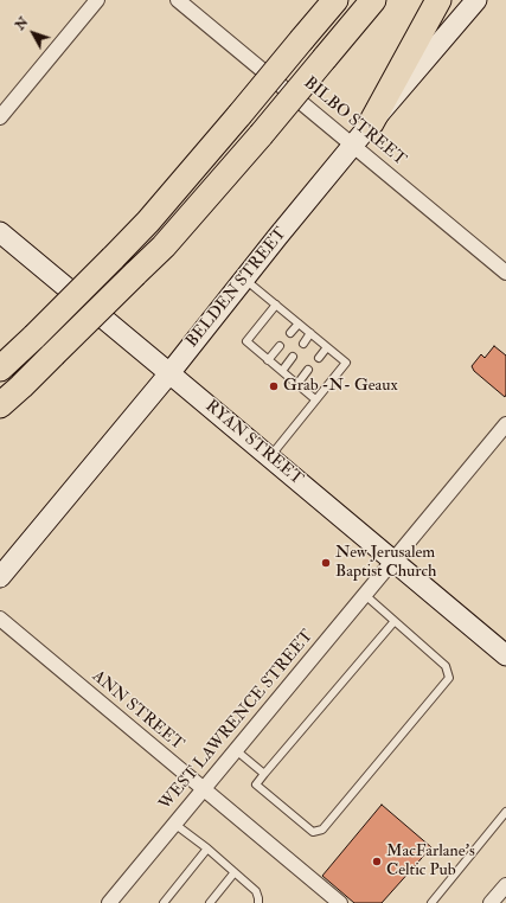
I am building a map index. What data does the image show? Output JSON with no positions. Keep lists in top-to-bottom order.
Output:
{
  "streets": {
    "main road": ["BELDEN STREET", "RYAN STREET"],
    "street": ["BILBO STREET", "ANN STREET", "WEST LAWRENCE STREET"]
  },
  "crossings": [
    ["BILBO STREET", "BELDEN STREET"],
    ["BELDEN STREET", "RYAN STREET"],
    ["RYAN STREET", "WEST LAWRENCE STREET"],
    ["ANN STREET", "WEST LAWRENCE STREET"]
  ],
  "places": ["Grab -N- Geaux", "New Jerusalem Baptist Church", "MacFarlane's Celtic Pub"],
  "north": "top left"
}
